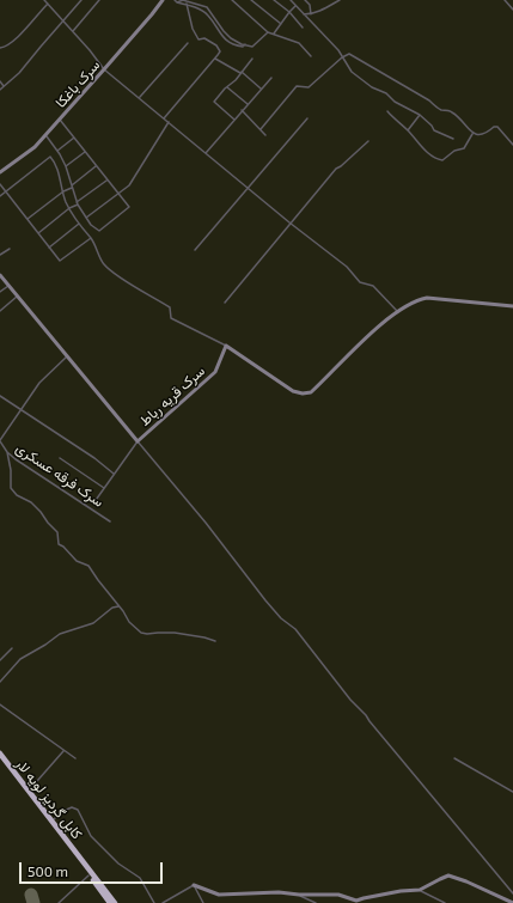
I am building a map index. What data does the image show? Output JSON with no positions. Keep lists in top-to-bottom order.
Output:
{
  "streets": {
    "highway": ["کابل گردیز لویه لار"],
    "street": ["سرک باغکا", "سرک قریه رباط", "سرک فرقه عسکری"]
  },
  "scale_bar": "500 m"
}
